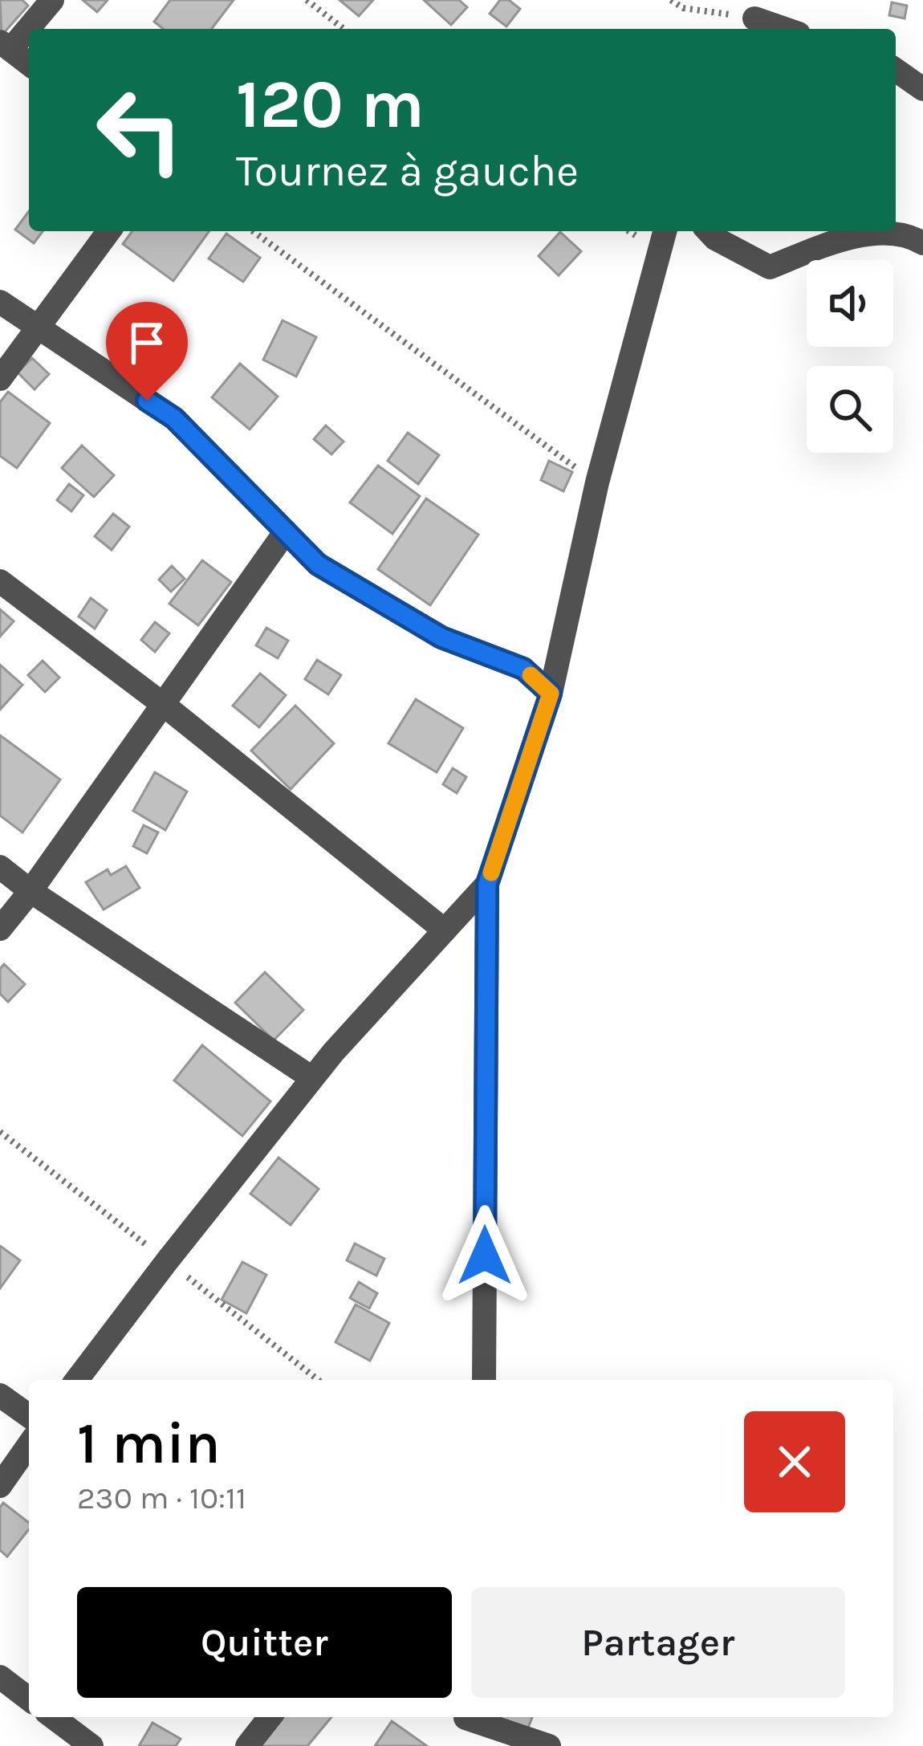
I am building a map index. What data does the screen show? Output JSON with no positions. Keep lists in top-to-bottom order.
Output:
{
  "page": {
    "turn": ["120 m", "Tournez à gauche"],
    "heading": ["1 min", "230 m · 10:11"],
    "buttons": ["Quitter", "Partager"]
  }
}
